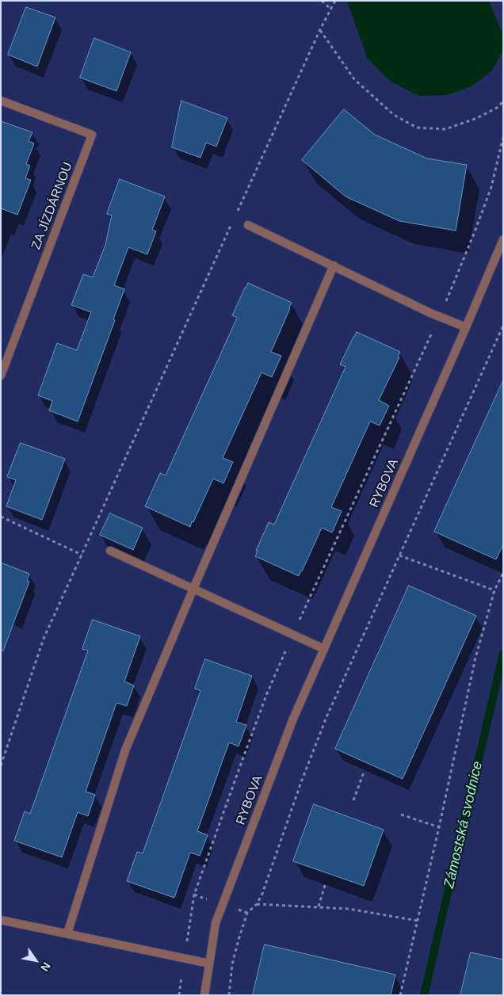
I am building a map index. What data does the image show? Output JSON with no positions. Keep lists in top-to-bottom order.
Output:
{
  "streets": {
    "street": ["ZA JÍZDÁRNOU", "RYBOVA"]
  },
  "water": ["Zámostská svodnice"],
  "north": "bottom right"
}
